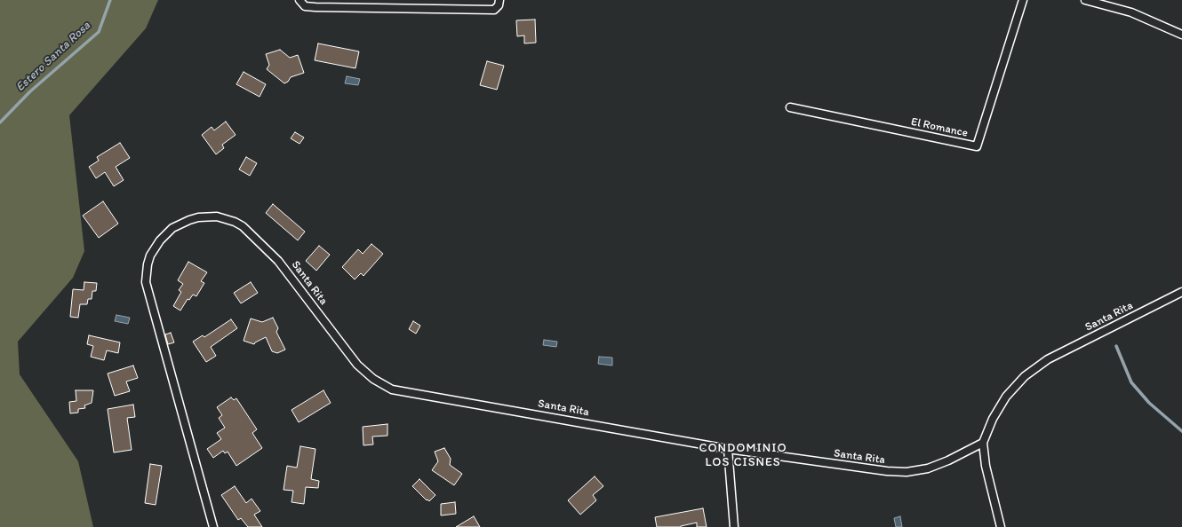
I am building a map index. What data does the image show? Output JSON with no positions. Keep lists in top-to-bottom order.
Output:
{
  "streets": {
    "street": ["El Romance", "Santa Rita"]
  },
  "districts": ["CONDOMINIO LOS CISNES"],
  "water": ["Estero Santa Rosa"]
}
